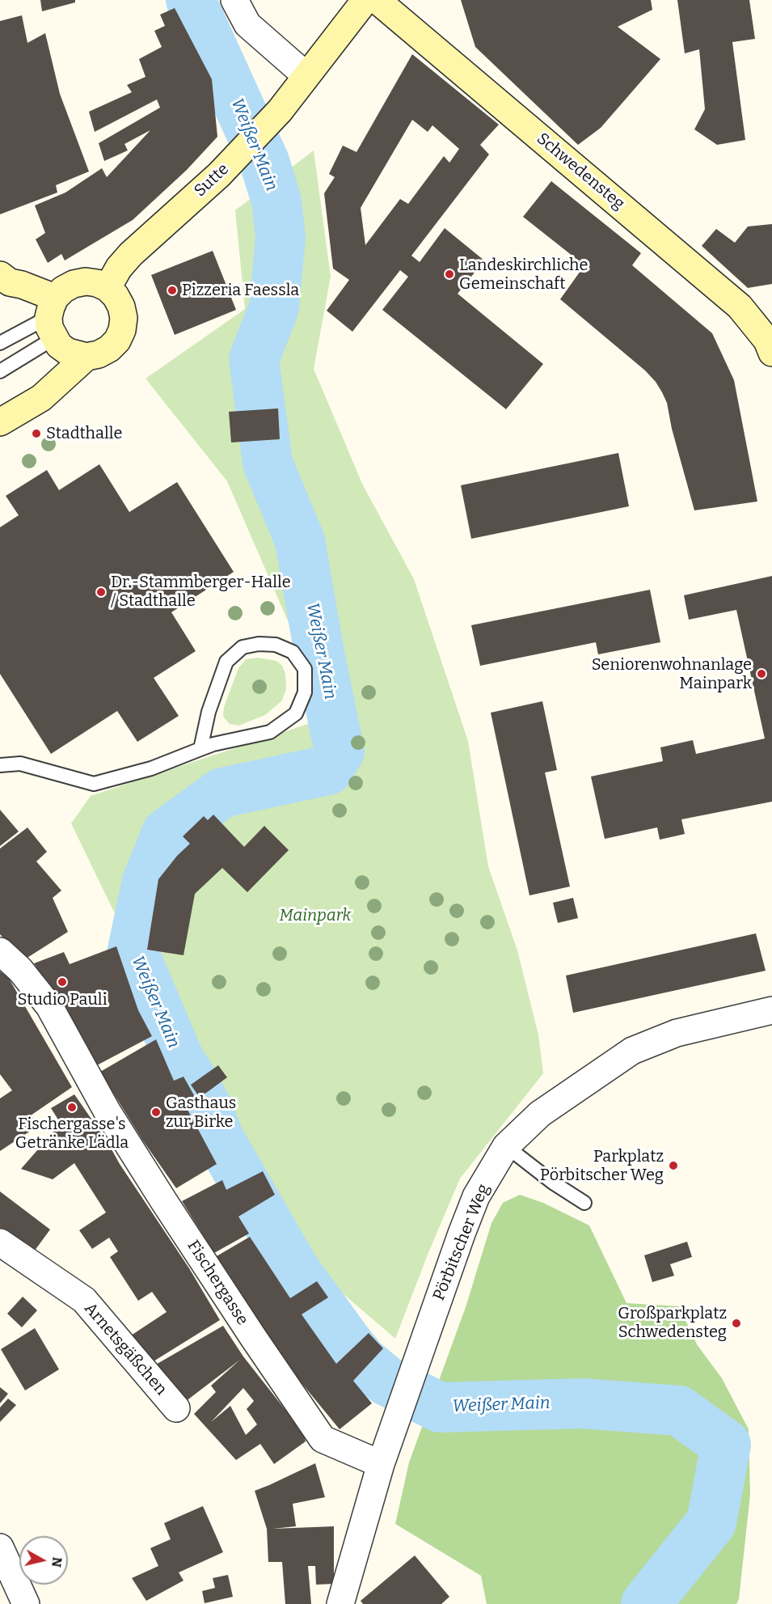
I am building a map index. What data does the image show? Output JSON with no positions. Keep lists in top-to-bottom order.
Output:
{
  "streets": {
    "street": [
      "Schwedensteg",
      "Sutte",
      "Pörbitscher Weg",
      "Fischergasse",
      "Arnetsgäßchen"
    ]
  },
  "crossings": [
    ["Pörbitscher Weg", "Fischergasse"]
  ],
  "water": ["Weißer Main"],
  "parks": ["Mainpark"],
  "places": [
    "Landeskirchliche Gemeinschaft",
    "Pizzeria Faessla",
    "Stadthalle",
    "Dr.-Stammberger-Halle / Stadthalle",
    "Seniorenwohnanlage Mainpark",
    "Studio Pauli",
    "Fischergasse's Getränke Lädla",
    "Gasthaus zur Birke",
    "Parkplatz Pörbitscher Weg",
    "Großparkplatz Schwedensteg"
  ],
  "north": "right"
}
